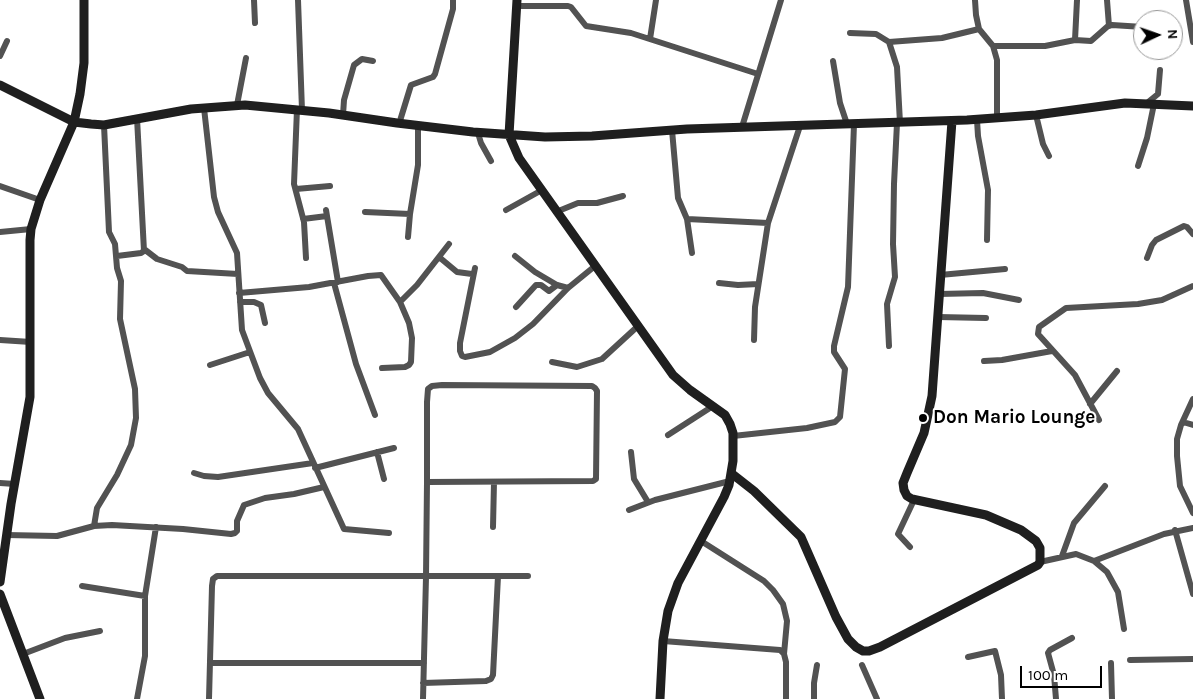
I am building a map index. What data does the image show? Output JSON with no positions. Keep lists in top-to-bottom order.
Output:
{
  "places": ["Don Mario Lounge"],
  "scale_bar": "100 m",
  "north": "right"
}
